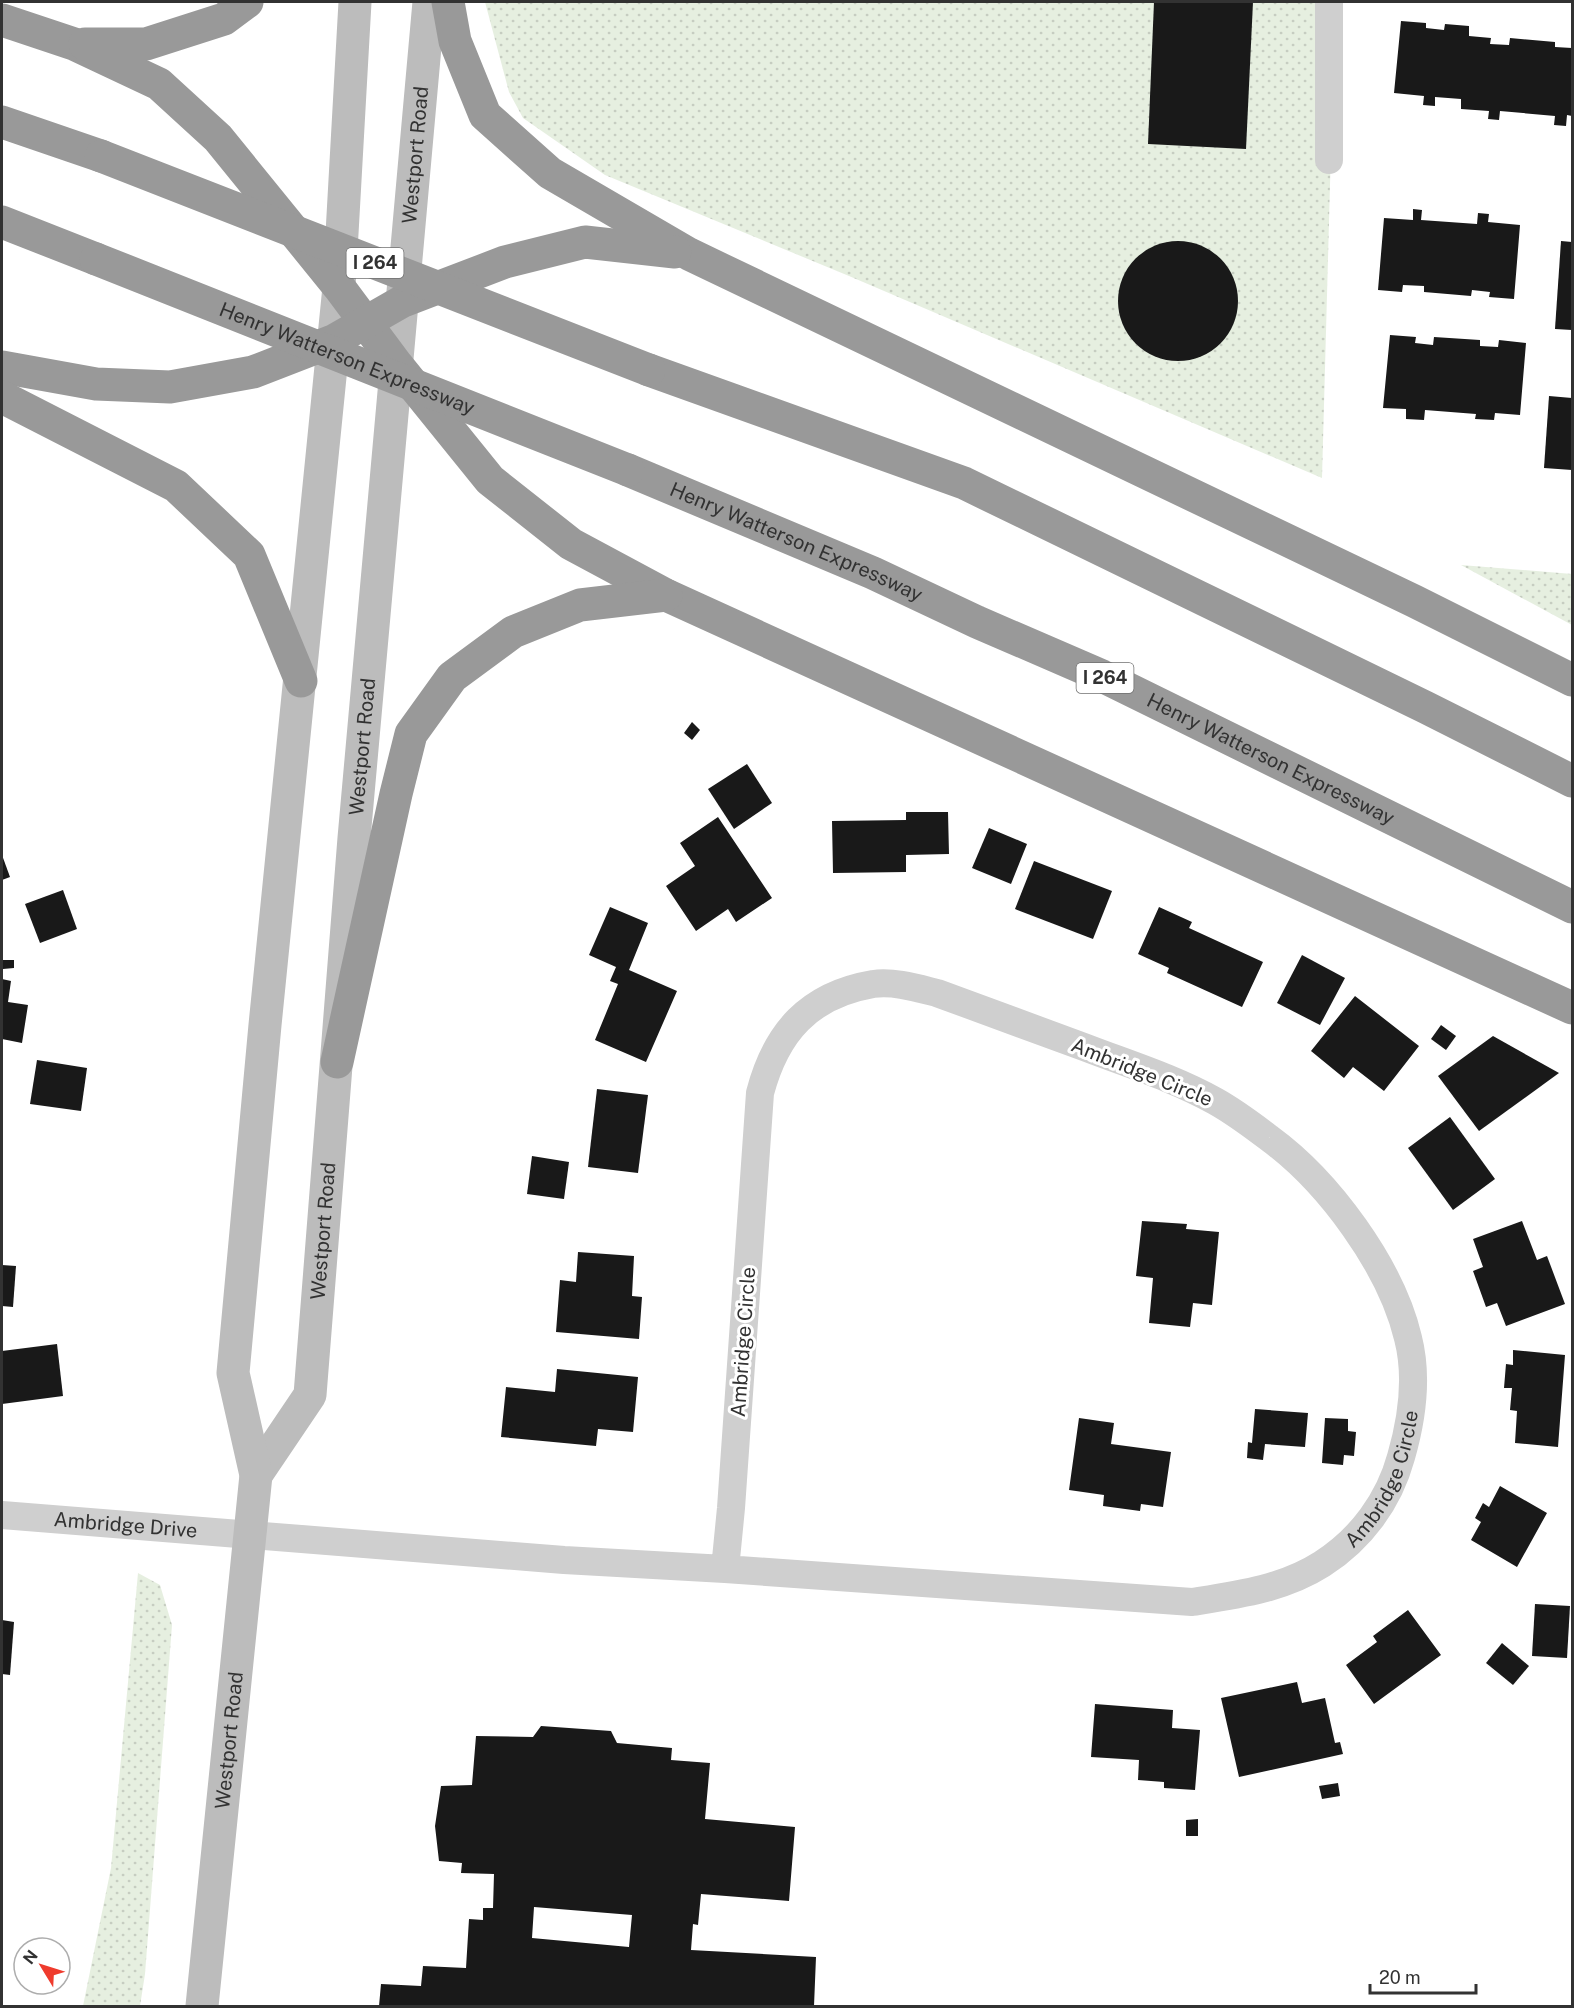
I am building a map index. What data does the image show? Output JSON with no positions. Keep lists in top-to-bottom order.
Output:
{
  "streets": {
    "highway": ["I 264", "Henry Watterson Expressway"],
    "main road": ["Westport Road"],
    "street": ["Ambridge Circle", "Ambridge Drive"]
  },
  "crossings": [
    ["Westport Road", "Ambridge Circle"],
    ["Westport Road", "Ambridge Drive"],
    ["Ambridge Circle", "Ambridge Drive"]
  ],
  "scale_bar": "20 m",
  "north": "top left"
}
